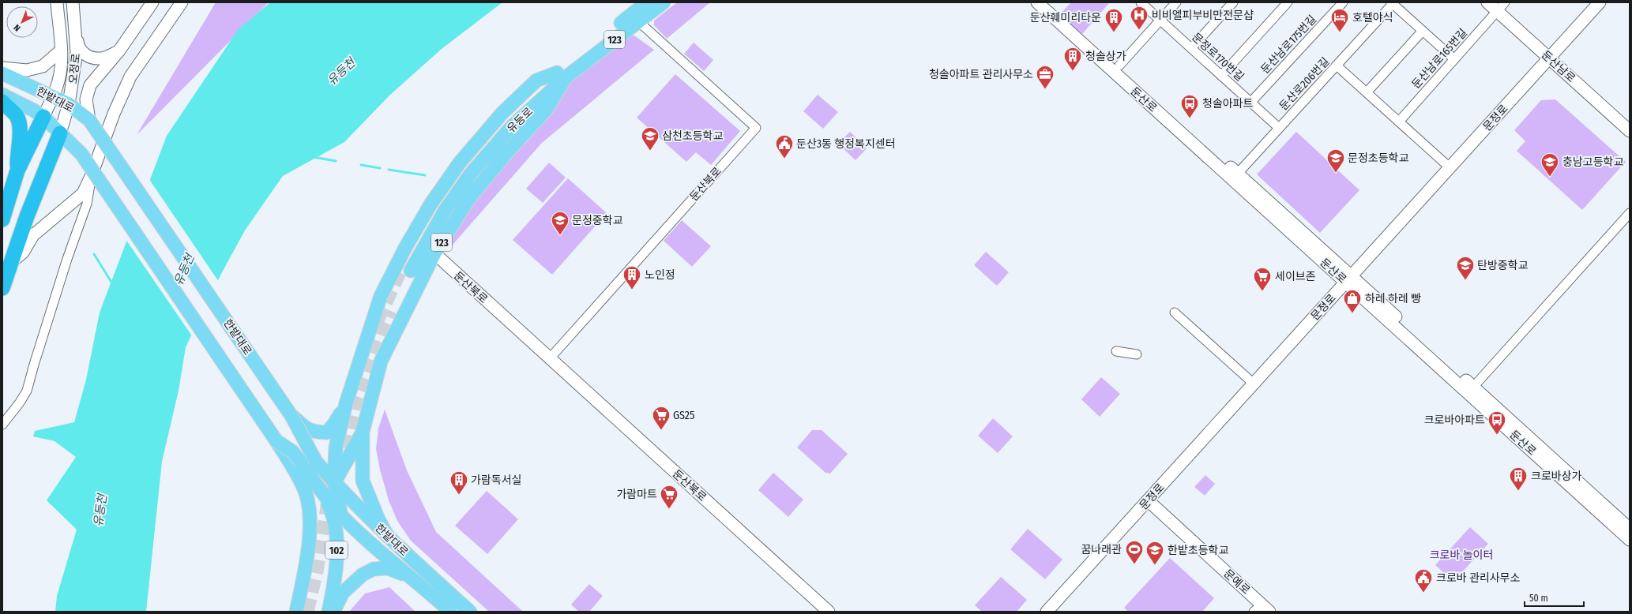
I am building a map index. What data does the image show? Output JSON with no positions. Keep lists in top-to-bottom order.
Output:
{
  "streets": {
    "highway": ["한밭대로"],
    "main road": [
      "123",
      "둔산남로",
      "오정로",
      "둔산로",
      "문정로",
      "유등로",
      "둔산북로",
      "102",
      "문예로"
    ],
    "street": [
      "둔산남로175번길",
      "문정로170번길",
      "둔산남로165번길",
      "둔산로206번길"
    ]
  },
  "crossings": [
    ["123", "한밭대로"],
    ["123", "유등로"],
    ["123", "둔산북로"],
    ["둔산남로175번길", "문정로170번길"],
    ["문정로170번길", "둔산로206번길"],
    ["둔산남로165번길", "둔산남로"],
    ["둔산남로", "문정로"],
    ["오정로", "한밭대로"],
    ["둔산로206번길", "둔산로"],
    ["한밭대로", "102"],
    ["둔산로", "문정로"],
    ["문정로", "문예로"],
    ["유등로", "둔산북로"]
  ],
  "water": ["유등천"],
  "parks": ["크로바 놀이터"],
  "places": {
    "hospital": ["비비엘피부비만전문샵"],
    "building": [
      "둔산훼미리타운",
      "청솔상가",
      "노인정",
      "크로바상가",
      "가람독서실"
    ],
    "hotel": ["호텔야식"],
    "office": ["청솔아파트 관리사무소"],
    "bus stop": ["청솔아파트", "크로바아파트"],
    "school or university": [
      "삼천초등학교",
      "문정초등학교",
      "충남고등학교",
      "문정중학교",
      "탄방중학교",
      "한밭초등학교"
    ],
    "public building": ["둔산3동 행정복지센터", "크로바 관리사무소"],
    "supermarket": ["세이브존", "GS25", "가람마트"],
    "shop": ["하레 하레 빵"],
    "sports": ["꿈나래관"]
  },
  "scale_bar": "50 m",
  "north": "bottom left"
}
